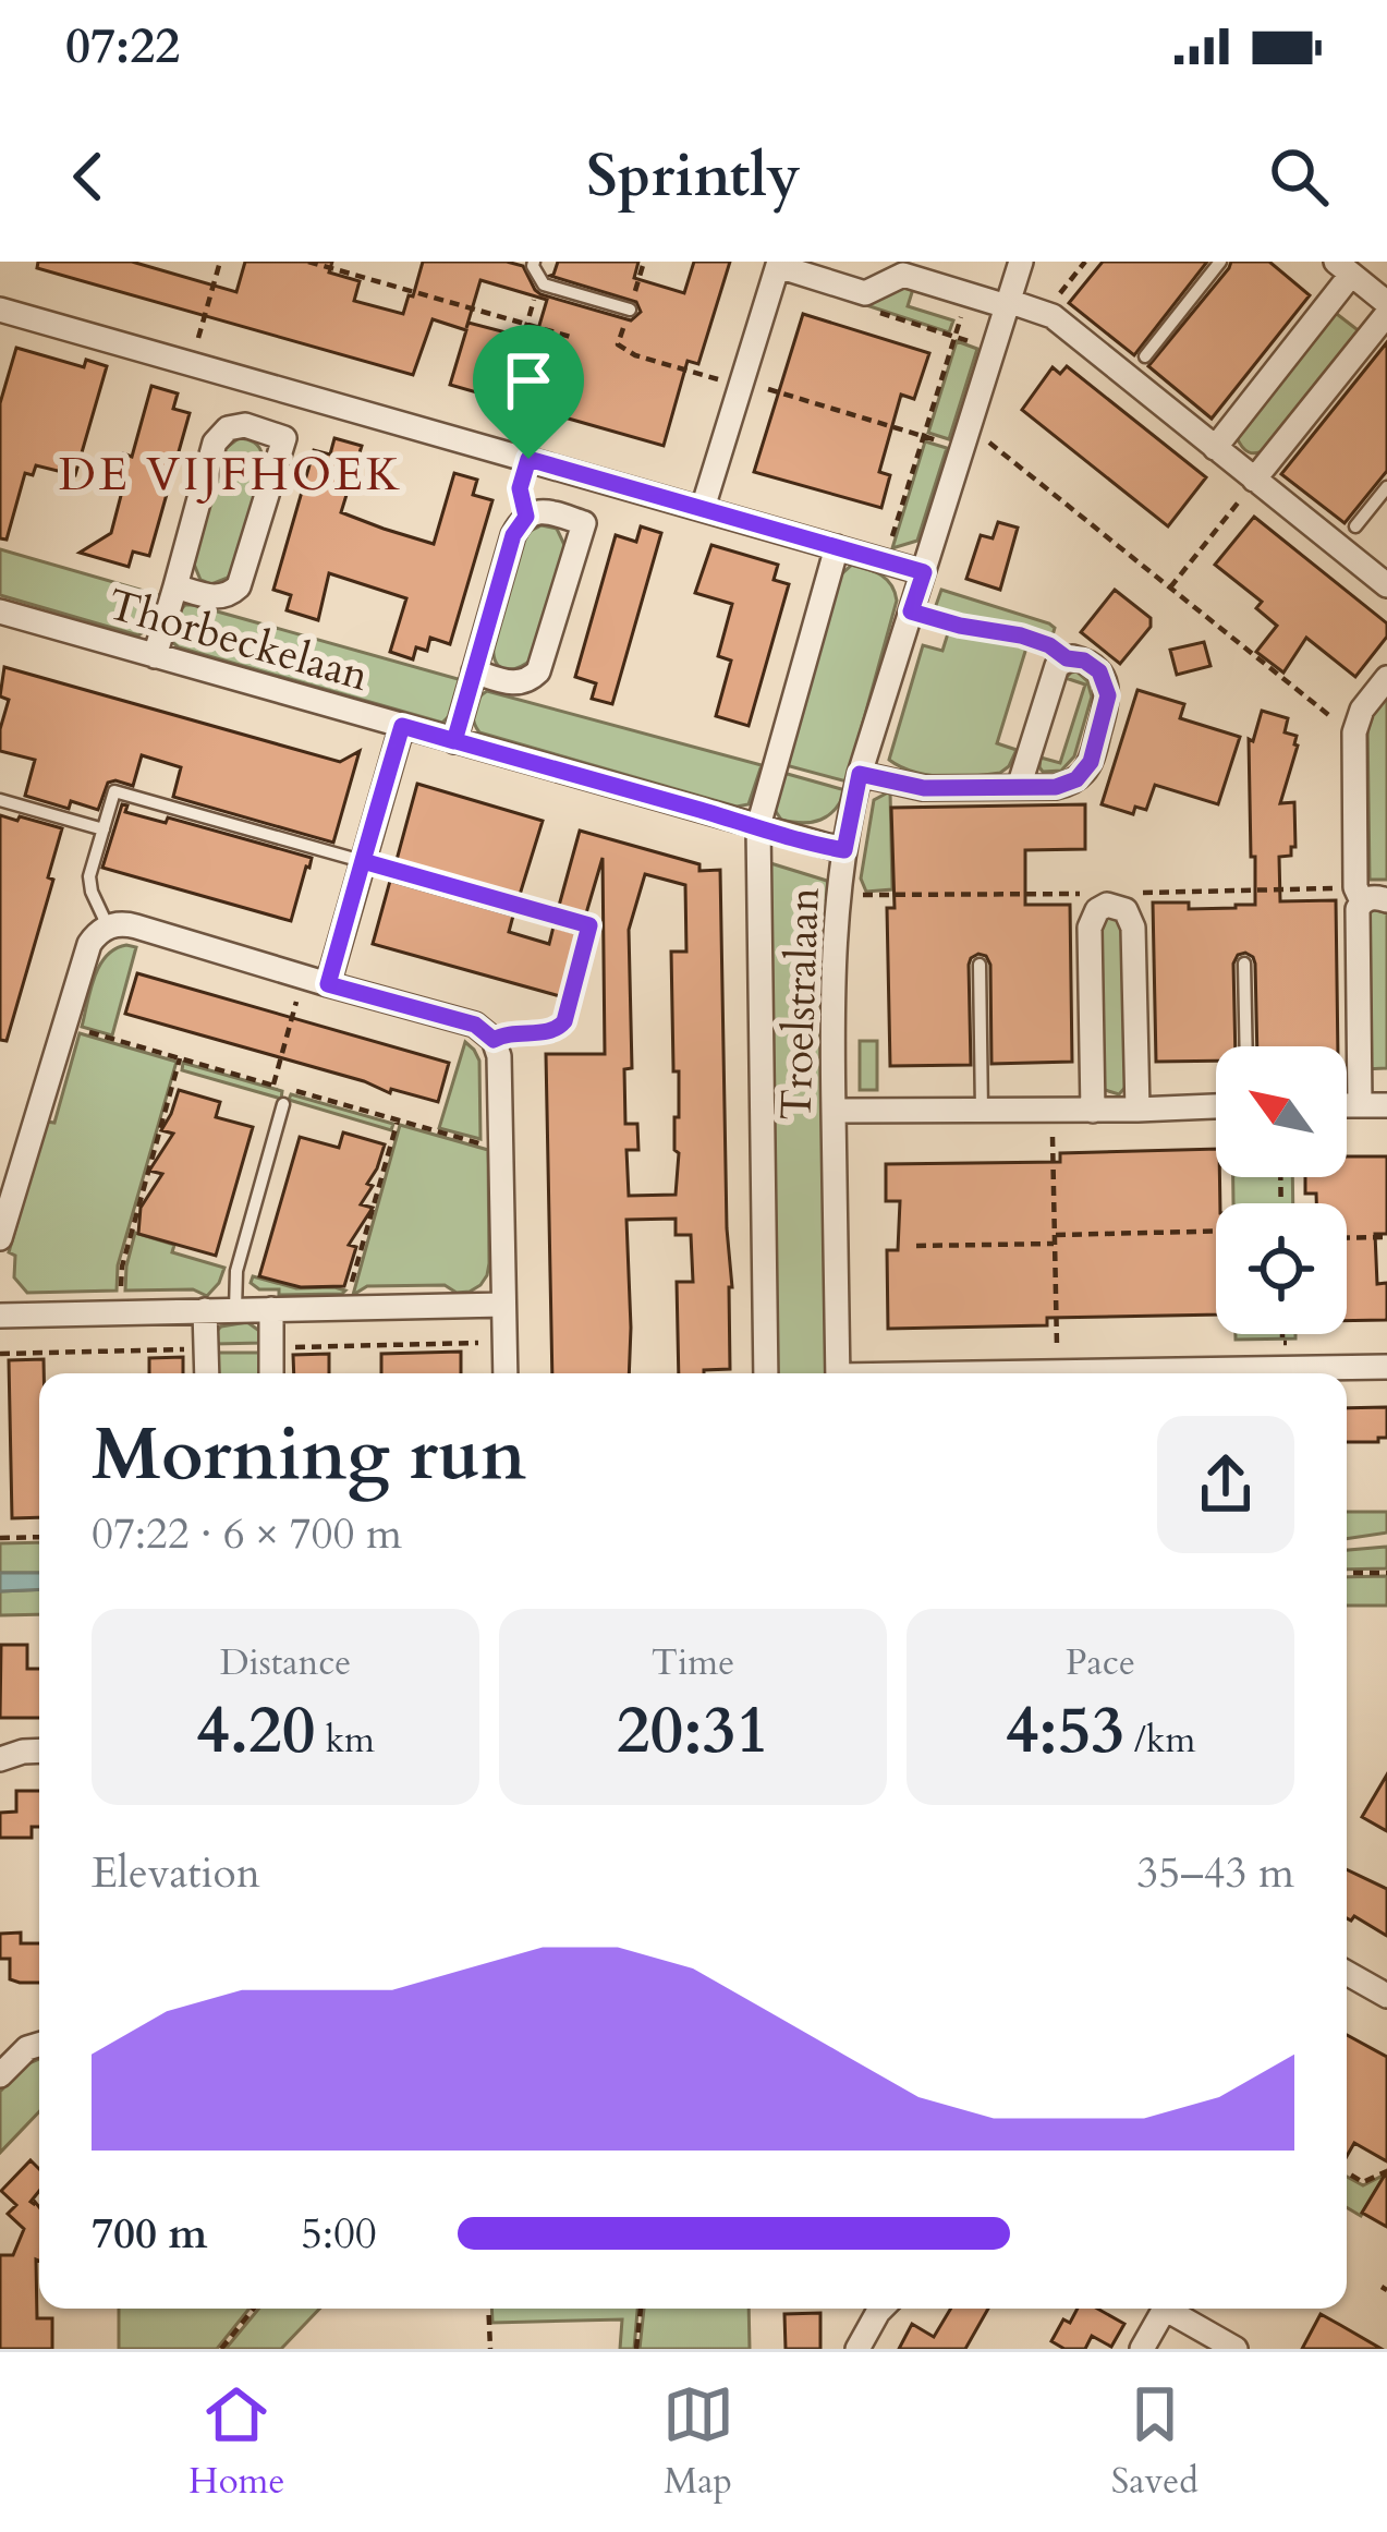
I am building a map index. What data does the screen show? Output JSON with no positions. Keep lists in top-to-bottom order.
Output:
{
  "streets": {
    "street": ["Thorbeckelaan", "Troelstralaan"]
  },
  "crossings": [
    ["Thorbeckelaan", "Troelstralaan"]
  ],
  "districts": ["DE VIJFHOEK"],
  "north": "top left",
  "page": {
    "status": "07:22",
    "header": "Sprintly",
    "heading": ["Morning run", "07:22 · 6 × 700 m"],
    "stats": [
      ["Distance", "4.20 km"],
      ["Time", "20:31"],
      ["Pace", "4:53 /km"]
    ],
    "chart": ["Elevation", "35–43 m"],
    "list": [
      {
        "name": "700 m",
        "note": "5:00"
      }
    ],
    "tabs": ["Home", "Map", "Saved"]
  }
}
